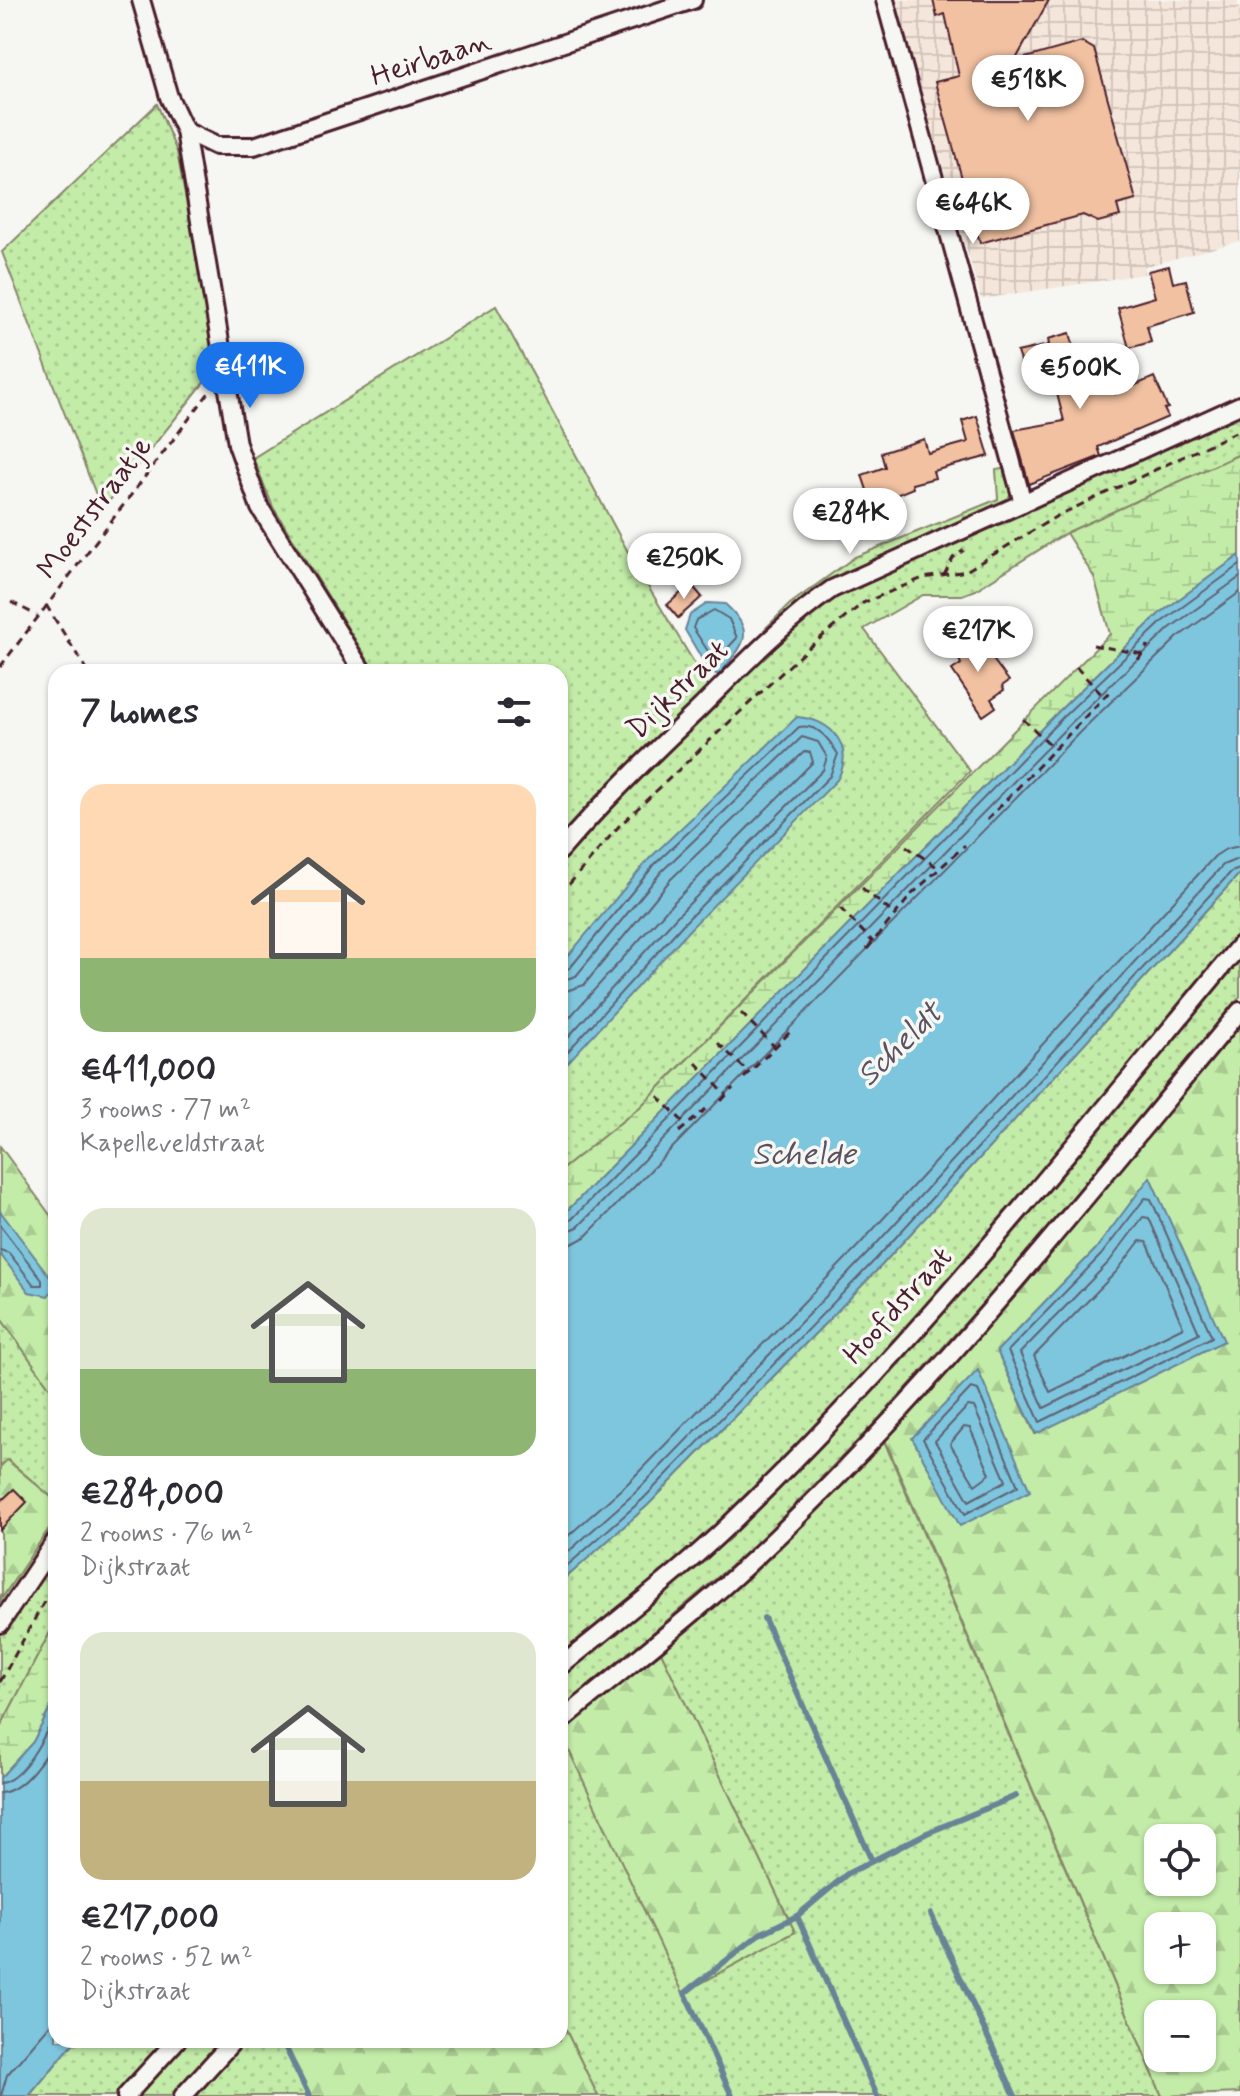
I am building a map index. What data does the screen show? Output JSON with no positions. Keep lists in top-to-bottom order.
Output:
{
  "streets": {
    "street": ["Heirbaan", "Dijkstraat", "Hoofdstraat"],
    "path": ["Moeststraatje"]
  },
  "water": ["Scheldt", "Schelde"],
  "page": {
    "price": [
      "€518K",
      "€646K",
      "€411K",
      "€500K",
      "€284K",
      "€250K",
      "€217K"
    ],
    "heading": "7 homes",
    "list": [
      {
        "name": "€411,000",
        "note": "3 rooms · 77 m² · Kapelleveldstraat"
      },
      {
        "name": "€284,000",
        "note": "2 rooms · 76 m² · Dijkstraat"
      },
      {
        "name": "€217,000",
        "note": "2 rooms · 52 m² · Dijkstraat"
      }
    ],
    "map_buttons": ["+", "−"]
  }
}
